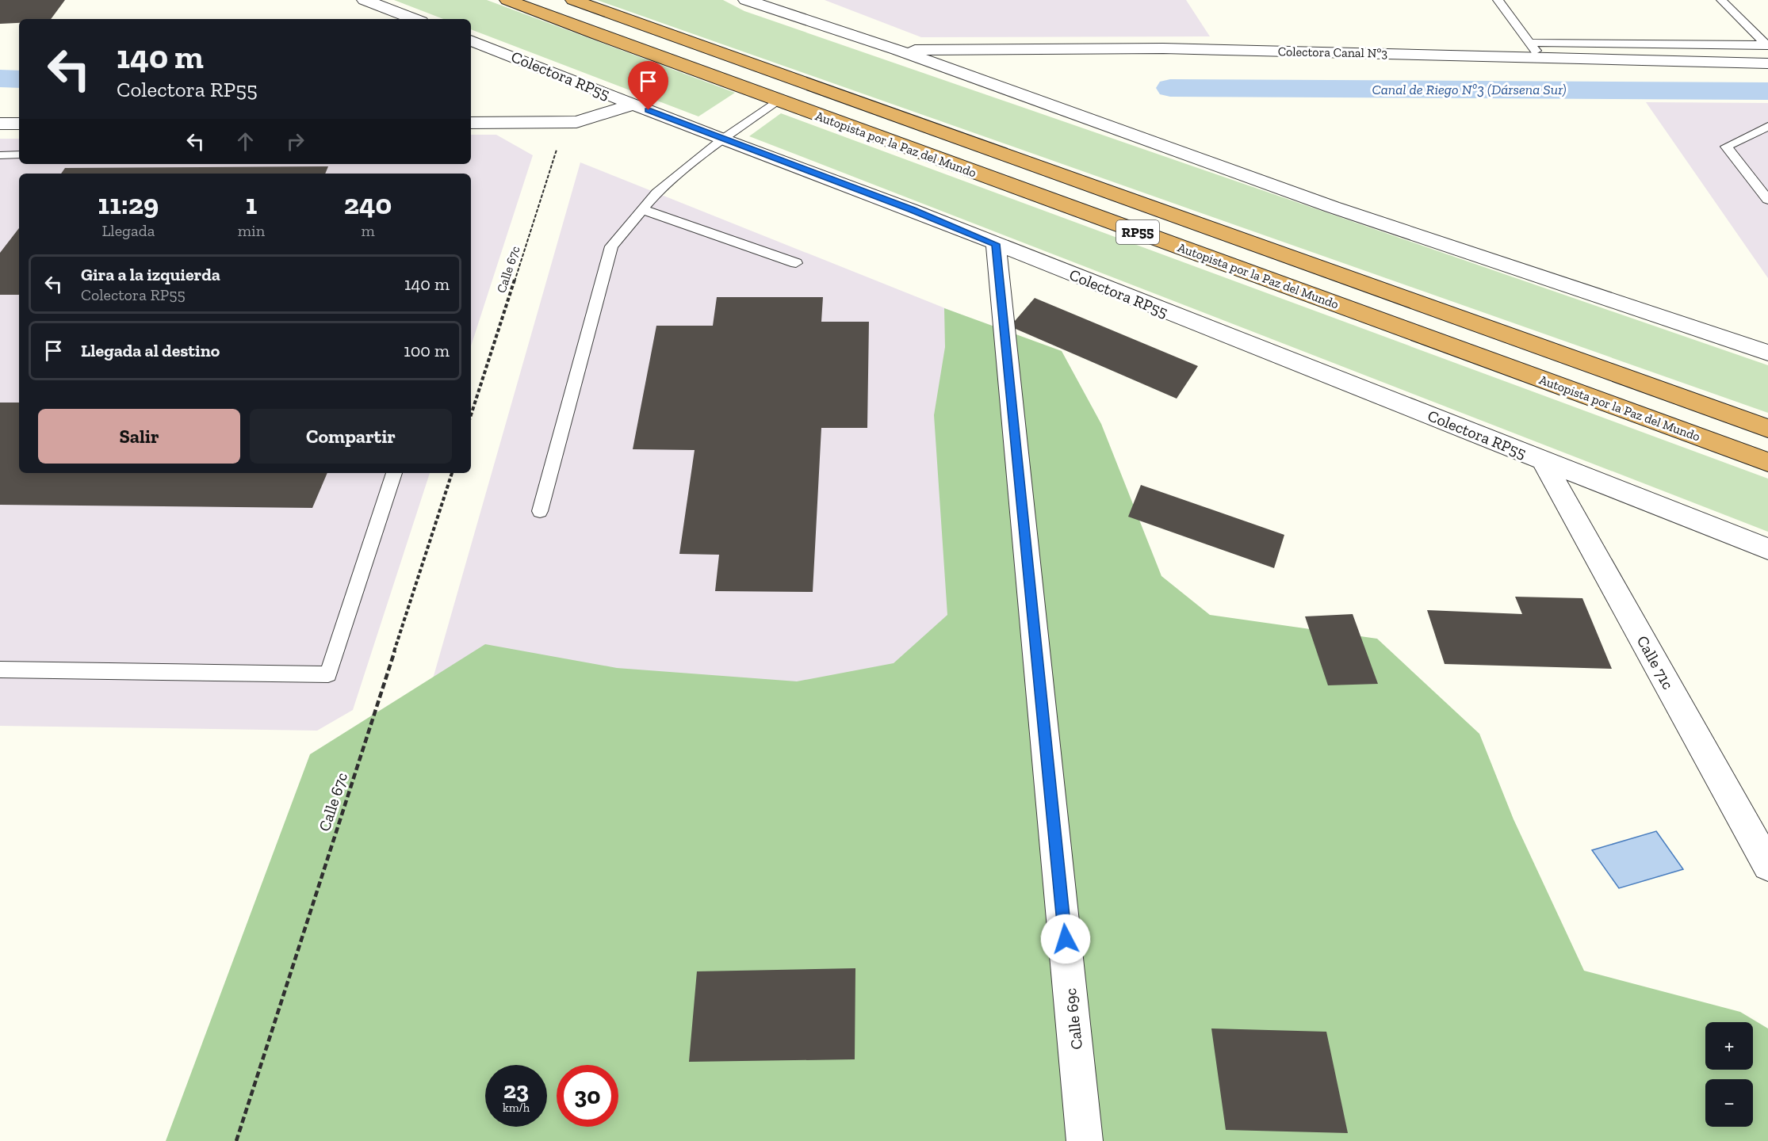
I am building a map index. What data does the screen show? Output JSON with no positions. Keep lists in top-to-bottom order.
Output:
{
  "streets": {
    "highway": ["Autopista por la Paz del Mundo", "RP55"],
    "street": [
      "Colectora Canal Nº3",
      "Colectora RP55",
      "Calle 71c",
      "Calle 69c"
    ],
    "path": ["Calle 67c"]
  },
  "crossings": [
    ["Colectora RP55", "Calle 71c"],
    ["Colectora RP55", "Calle 69c"]
  ],
  "water": ["Canal de Riego Nº3 (Dársena Sur)"],
  "page": {
    "turn": ["140 m", "Colectora RP55"],
    "eta": [
      "11:29",
      "Llegada",
      "1",
      "min",
      "240",
      "m"
    ],
    "list": [
      {
        "name": "Gira a la izquierda",
        "note": "Colectora RP55",
        "value": "140 m"
      },
      {
        "name": "Llegada al destino",
        "value": "100 m"
      }
    ],
    "buttons": ["Salir", "Compartir"],
    "map_buttons": ["+", "−"],
    "speed": "23 km/h",
    "limit": "30"
  }
}
